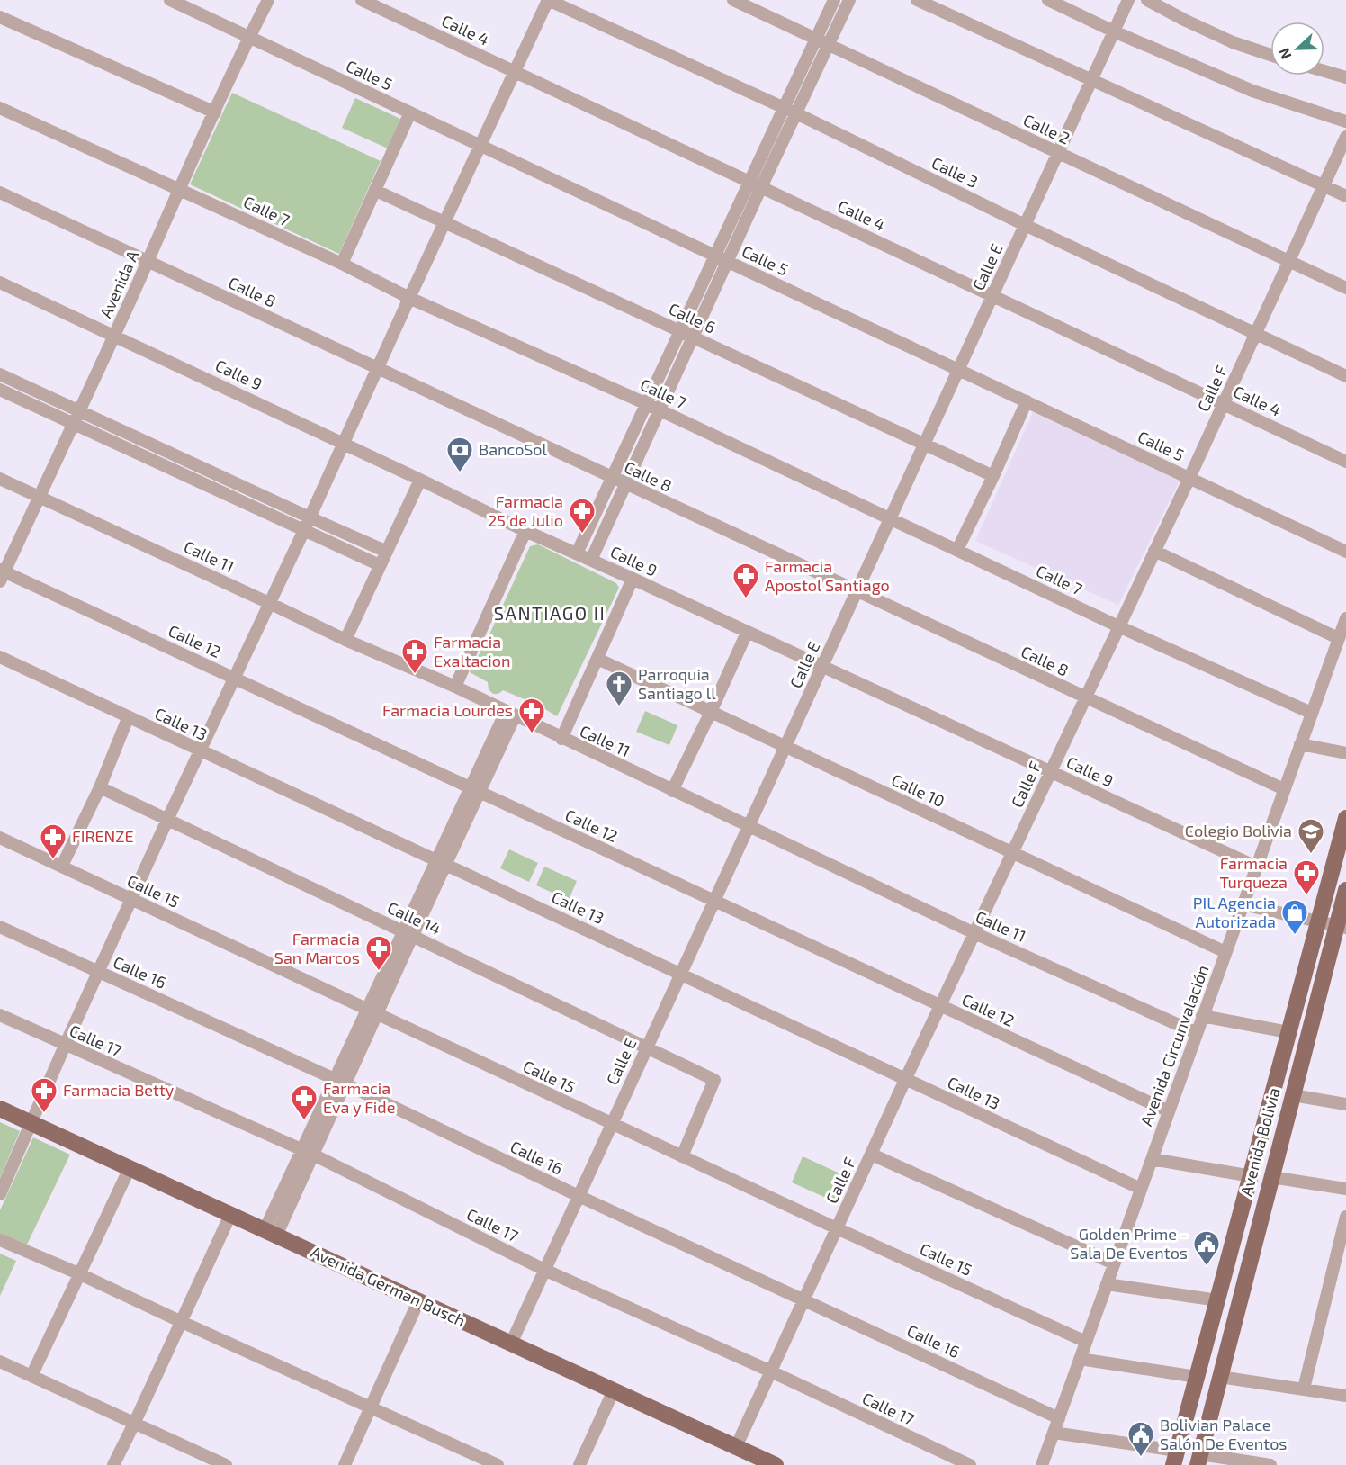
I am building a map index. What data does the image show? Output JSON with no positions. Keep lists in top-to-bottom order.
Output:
{
  "streets": {
    "main road": ["Avenida Bolivia", "Avenida German Busch"],
    "street": [
      "Calle 4",
      "Calle 5",
      "Calle 2",
      "Calle 3",
      "Calle 7",
      "Calle E",
      "Avenida A",
      "Calle 8",
      "Calle 6",
      "Calle 9",
      "Calle F",
      "Calle 11",
      "Calle 12",
      "Calle 13",
      "Calle 10",
      "Calle 15",
      "Calle 14",
      "Calle 16",
      "Calle 17",
      "Avenida Circunvalación"
    ]
  },
  "crossings": [
    ["Calle 4", "Calle E"],
    ["Calle 4", "Calle F"],
    ["Calle 5", "Calle E"],
    ["Calle 5", "Avenida A"],
    ["Calle 5", "Calle F"],
    ["Calle 2", "Calle E"],
    ["Calle 2", "Calle F"],
    ["Calle 3", "Calle E"],
    ["Calle 3", "Calle F"],
    ["Calle 7", "Calle E"],
    ["Calle 7", "Avenida A"],
    ["Calle 7", "Calle F"],
    ["Calle 7", "Avenida Circunvalación"],
    ["Calle E", "Calle 8"],
    ["Calle E", "Calle 6"],
    ["Calle E", "Calle 9"],
    ["Calle E", "Calle 11"],
    ["Calle E", "Calle 12"],
    ["Calle E", "Calle 13"],
    ["Calle E", "Calle 10"],
    ["Calle E", "Calle 15"],
    ["Calle E", "Calle 14"],
    ["Calle E", "Calle 16"],
    ["Calle E", "Calle 17"],
    ["Calle E", "Avenida German Busch"],
    ["Avenida A", "Calle 8"],
    ["Avenida A", "Calle 9"],
    ["Avenida A", "Calle 11"],
    ["Avenida A", "Calle 12"],
    ["Calle 8", "Calle F"],
    ["Calle 8", "Avenida Circunvalación"],
    ["Calle 9", "Calle F"],
    ["Calle 9", "Avenida Circunvalación"],
    ["Calle F", "Calle 11"],
    ["Calle F", "Calle 12"],
    ["Calle F", "Calle 13"],
    ["Calle F", "Calle 10"],
    ["Calle F", "Calle 15"],
    ["Calle F", "Calle 16"],
    ["Calle F", "Calle 17"],
    ["Calle F", "Avenida German Busch"],
    ["Calle 11", "Avenida Circunvalación"],
    ["Calle 12", "Avenida Circunvalación"],
    ["Calle 13", "Avenida Circunvalación"],
    ["Calle 10", "Avenida Circunvalación"],
    ["Calle 15", "Calle 14"],
    ["Calle 15", "Avenida Circunvalación"],
    ["Calle 16", "Avenida Circunvalación"]
  ],
  "districts": ["SANTIAGO II"],
  "places": {
    "bank": ["BancoSol"],
    "pharmacy": [
      "Farmacia 25 de Julio",
      "Farmacia Apostol Santiago",
      "Farmacia Exaltacion",
      "Farmacia Lourdes",
      "FIRENZE",
      "Farmacia Turqueza",
      "Farmacia San Marcos",
      "Farmacia Betty",
      "Farmacia Eva y Fide"
    ],
    "church": ["Parroquia Santiago ll"],
    "school or university": ["Colegio Bolivia"],
    "shop": ["PIL Agencia Autorizada"],
    "public building": ["Golden Prime - Sala De Eventos", "Bolivian Palace Salón De Eventos"]
  },
  "north": "left"
}
